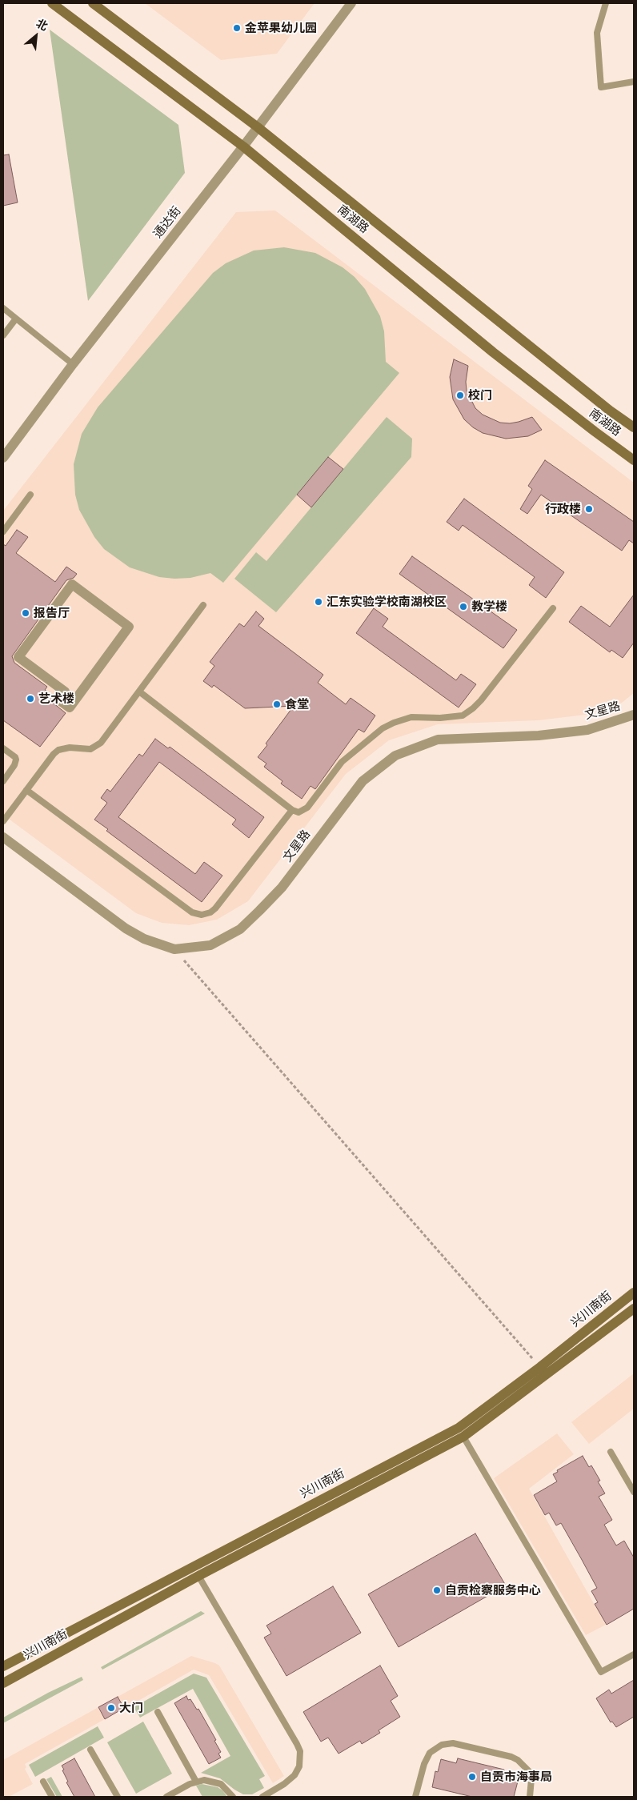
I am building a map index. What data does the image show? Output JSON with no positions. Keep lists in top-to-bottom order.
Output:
{
  "streets": {
    "street": [
      "南湖路",
      "通达街",
      "文星路",
      "兴川南街"
    ]
  },
  "crossings": [
    ["南湖路", "通达街"]
  ],
  "places": [
    "金苹果幼儿园",
    "校门",
    "行政楼",
    "汇东实验学校南湖校区",
    "教学楼",
    "报告厅",
    "艺术楼",
    "食堂",
    "自贡检察服务中心",
    "大门",
    "自贡市海事局"
  ],
  "north": "top right"
}
